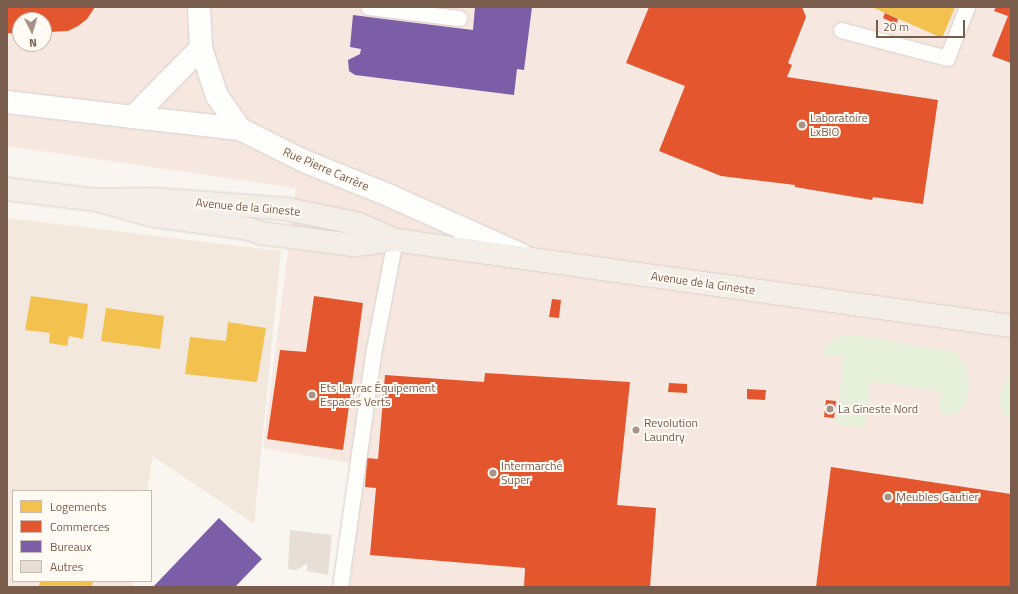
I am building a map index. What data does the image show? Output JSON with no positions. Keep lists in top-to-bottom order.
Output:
{
  "streets": {
    "main road": ["Avenue de la Gineste"],
    "street": ["Rue Pierre Carrère"]
  },
  "crossings": [
    ["Rue Pierre Carrère", "Avenue de la Gineste"]
  ],
  "places": [
    "Laboratoire LxBIO",
    "Ets Layrac Équipement Espaces Verts",
    "La Gineste Nord",
    "Revolution Laundry",
    "Intermarché Super",
    "Meubles Gautier"
  ],
  "legend": [
    "Logements",
    "Commerces",
    "Bureaux",
    "Autres"
  ],
  "scale_bar": "20 m",
  "north": "bottom"
}
